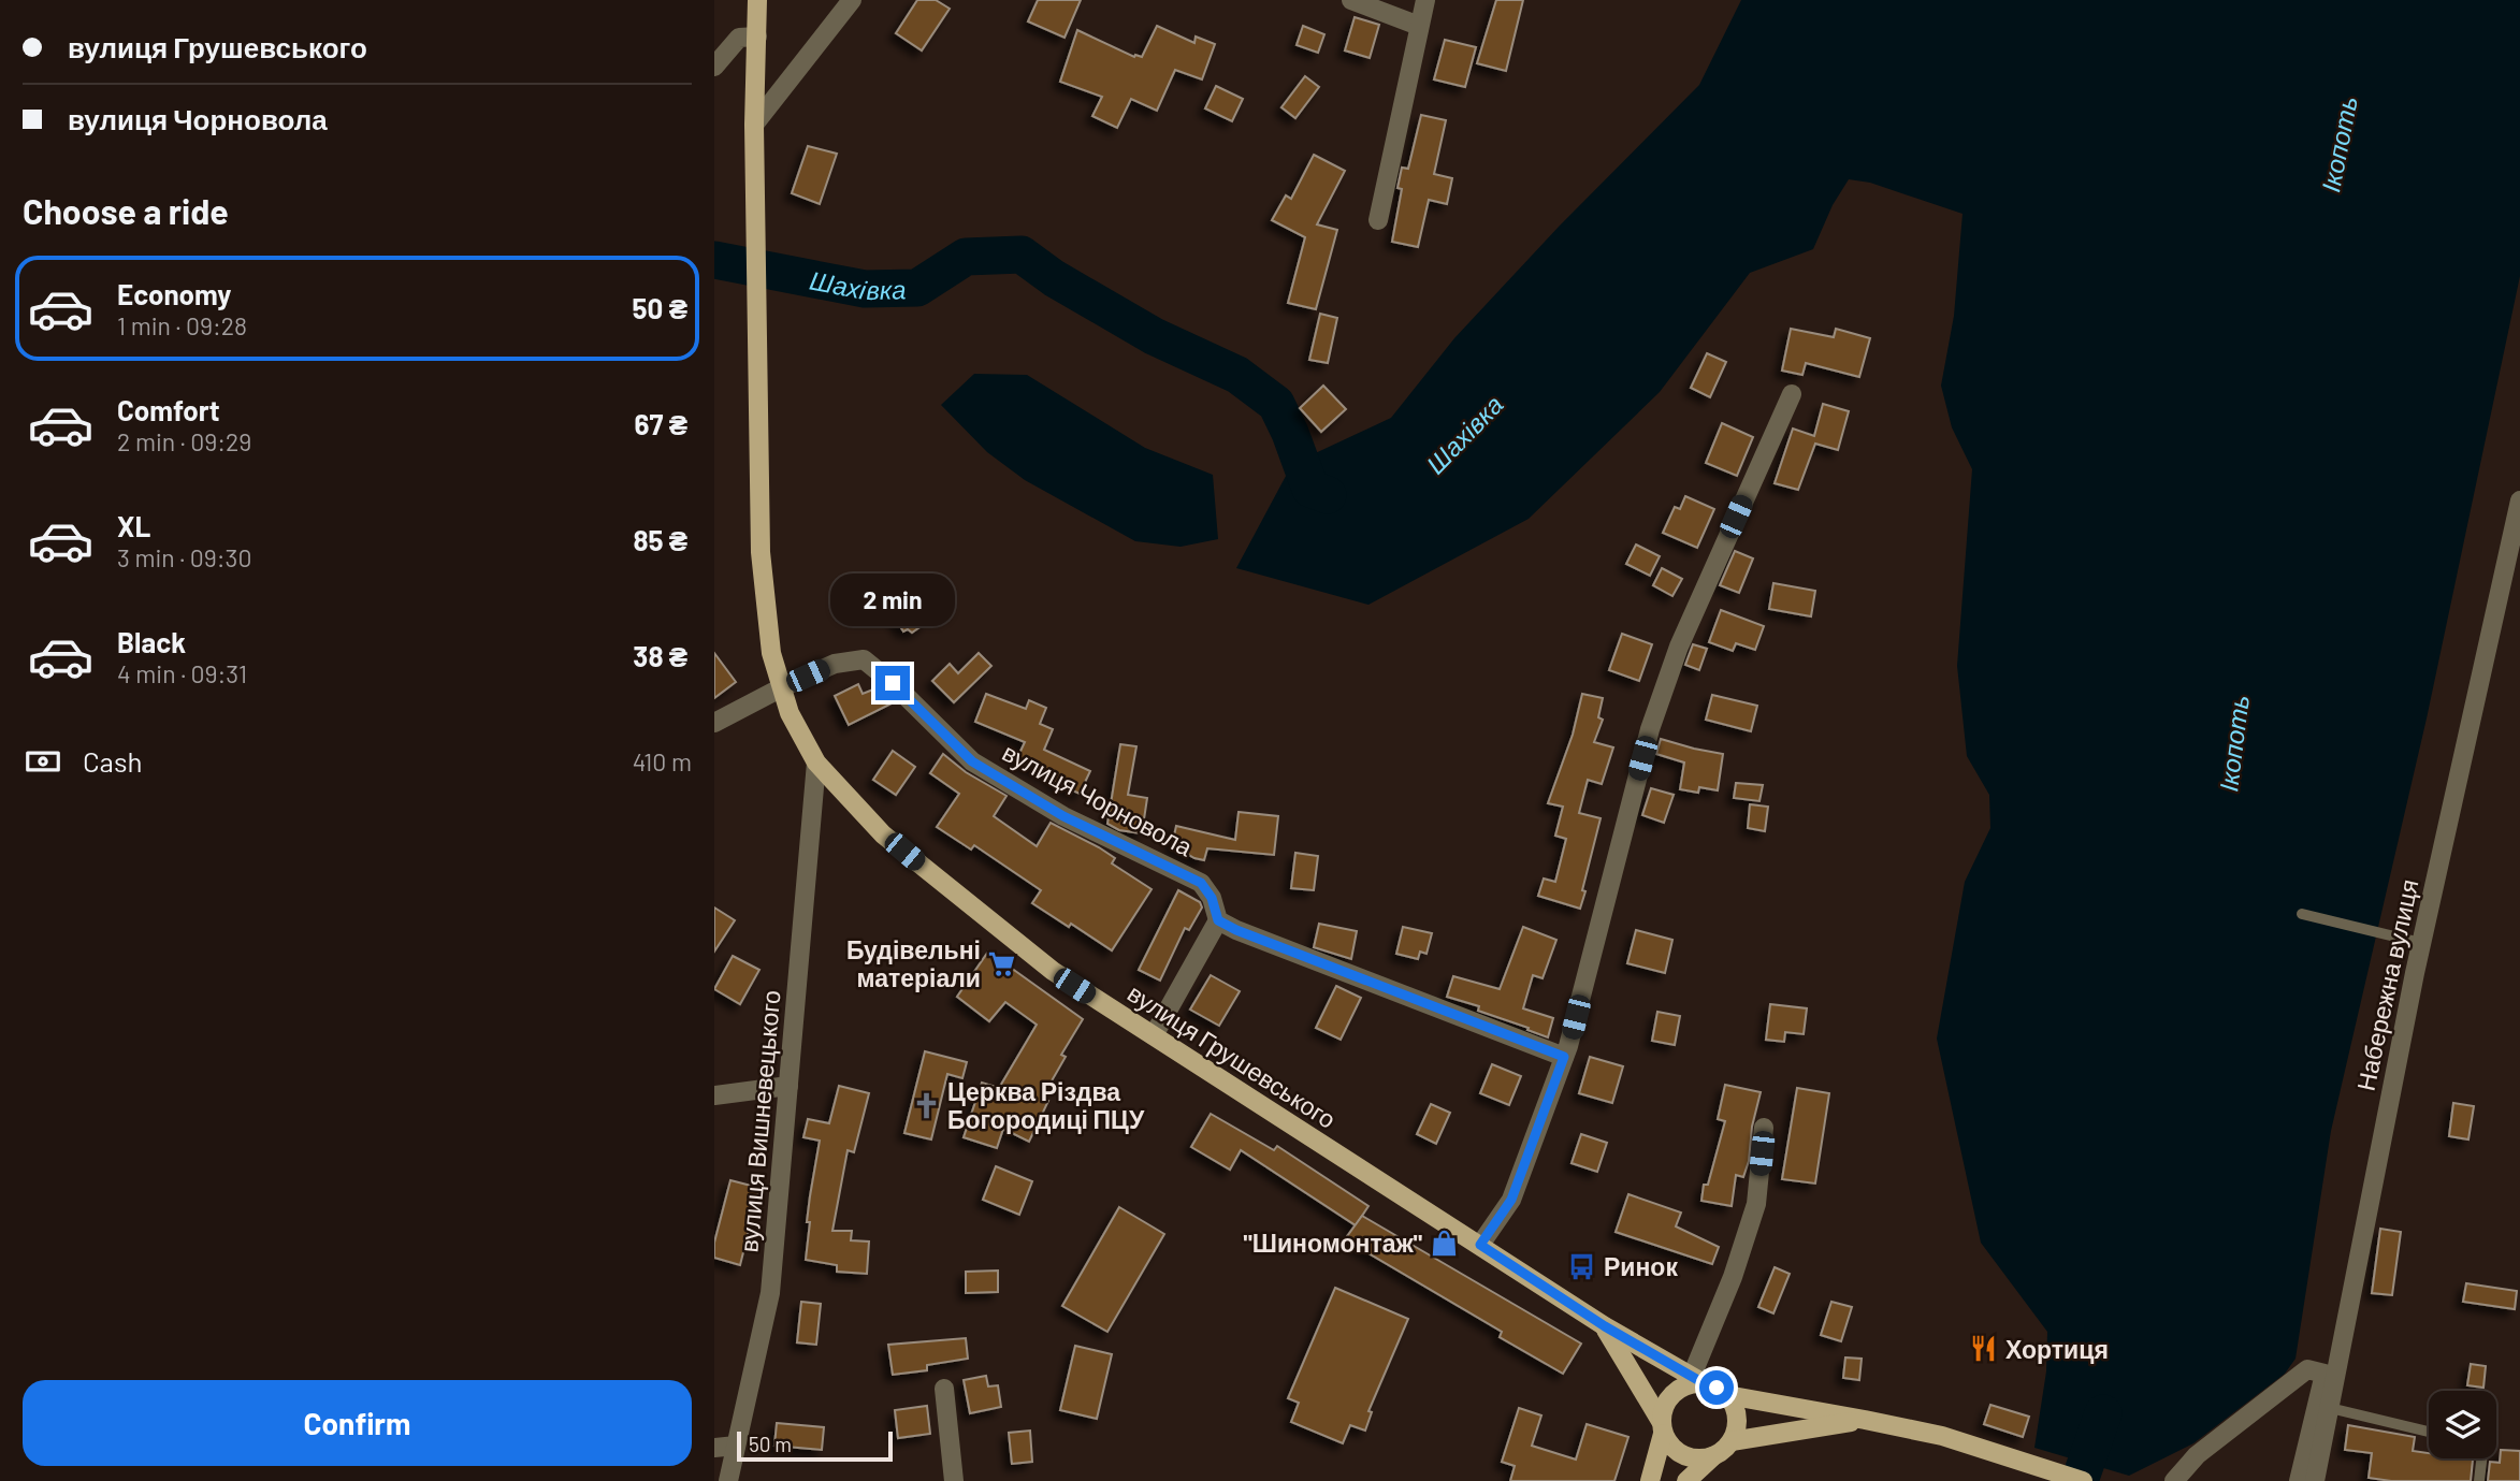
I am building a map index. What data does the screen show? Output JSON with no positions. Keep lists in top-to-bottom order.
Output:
{
  "streets": {
    "main road": ["вулиця Грушевського"],
    "street": ["вулиця Чорновола", "Набережна вулиця", "вулиця Вишневецького"]
  },
  "crossings": [
    ["вулиця Чорновола", "вулиця Грушевського"],
    ["вулиця Грушевського", "вулиця Вишневецького"]
  ],
  "water": ["Ікопоть", "Шахівка"],
  "places": {
    "supermarket": ["Будівельні матеріали"],
    "church": ["Церква Різдва Богородиці ПЦУ"],
    "shop": ["\"Шиномонтаж\""],
    "bus stop": ["Ринок"],
    "restaurant": ["Хортиця"]
  },
  "scale_bar": "50 m",
  "page": {
    "banner": ["вулиця Грушевського", "вулиця Чорновола"],
    "heading": "Choose a ride",
    "list": [
      {
        "name": "Economy",
        "note": "1 min · 09:28",
        "value": "50 ₴"
      },
      {
        "name": "Comfort",
        "note": "2 min · 09:29",
        "value": "67 ₴"
      },
      {
        "name": "XL",
        "note": "3 min · 09:30",
        "value": "85 ₴"
      },
      {
        "name": "Black",
        "note": "4 min · 09:31",
        "value": "38 ₴"
      }
    ],
    "bubble": "2 min",
    "pay": ["Cash", "410 m"],
    "buttons": "Confirm",
    "scale": "50 m"
  }
}
